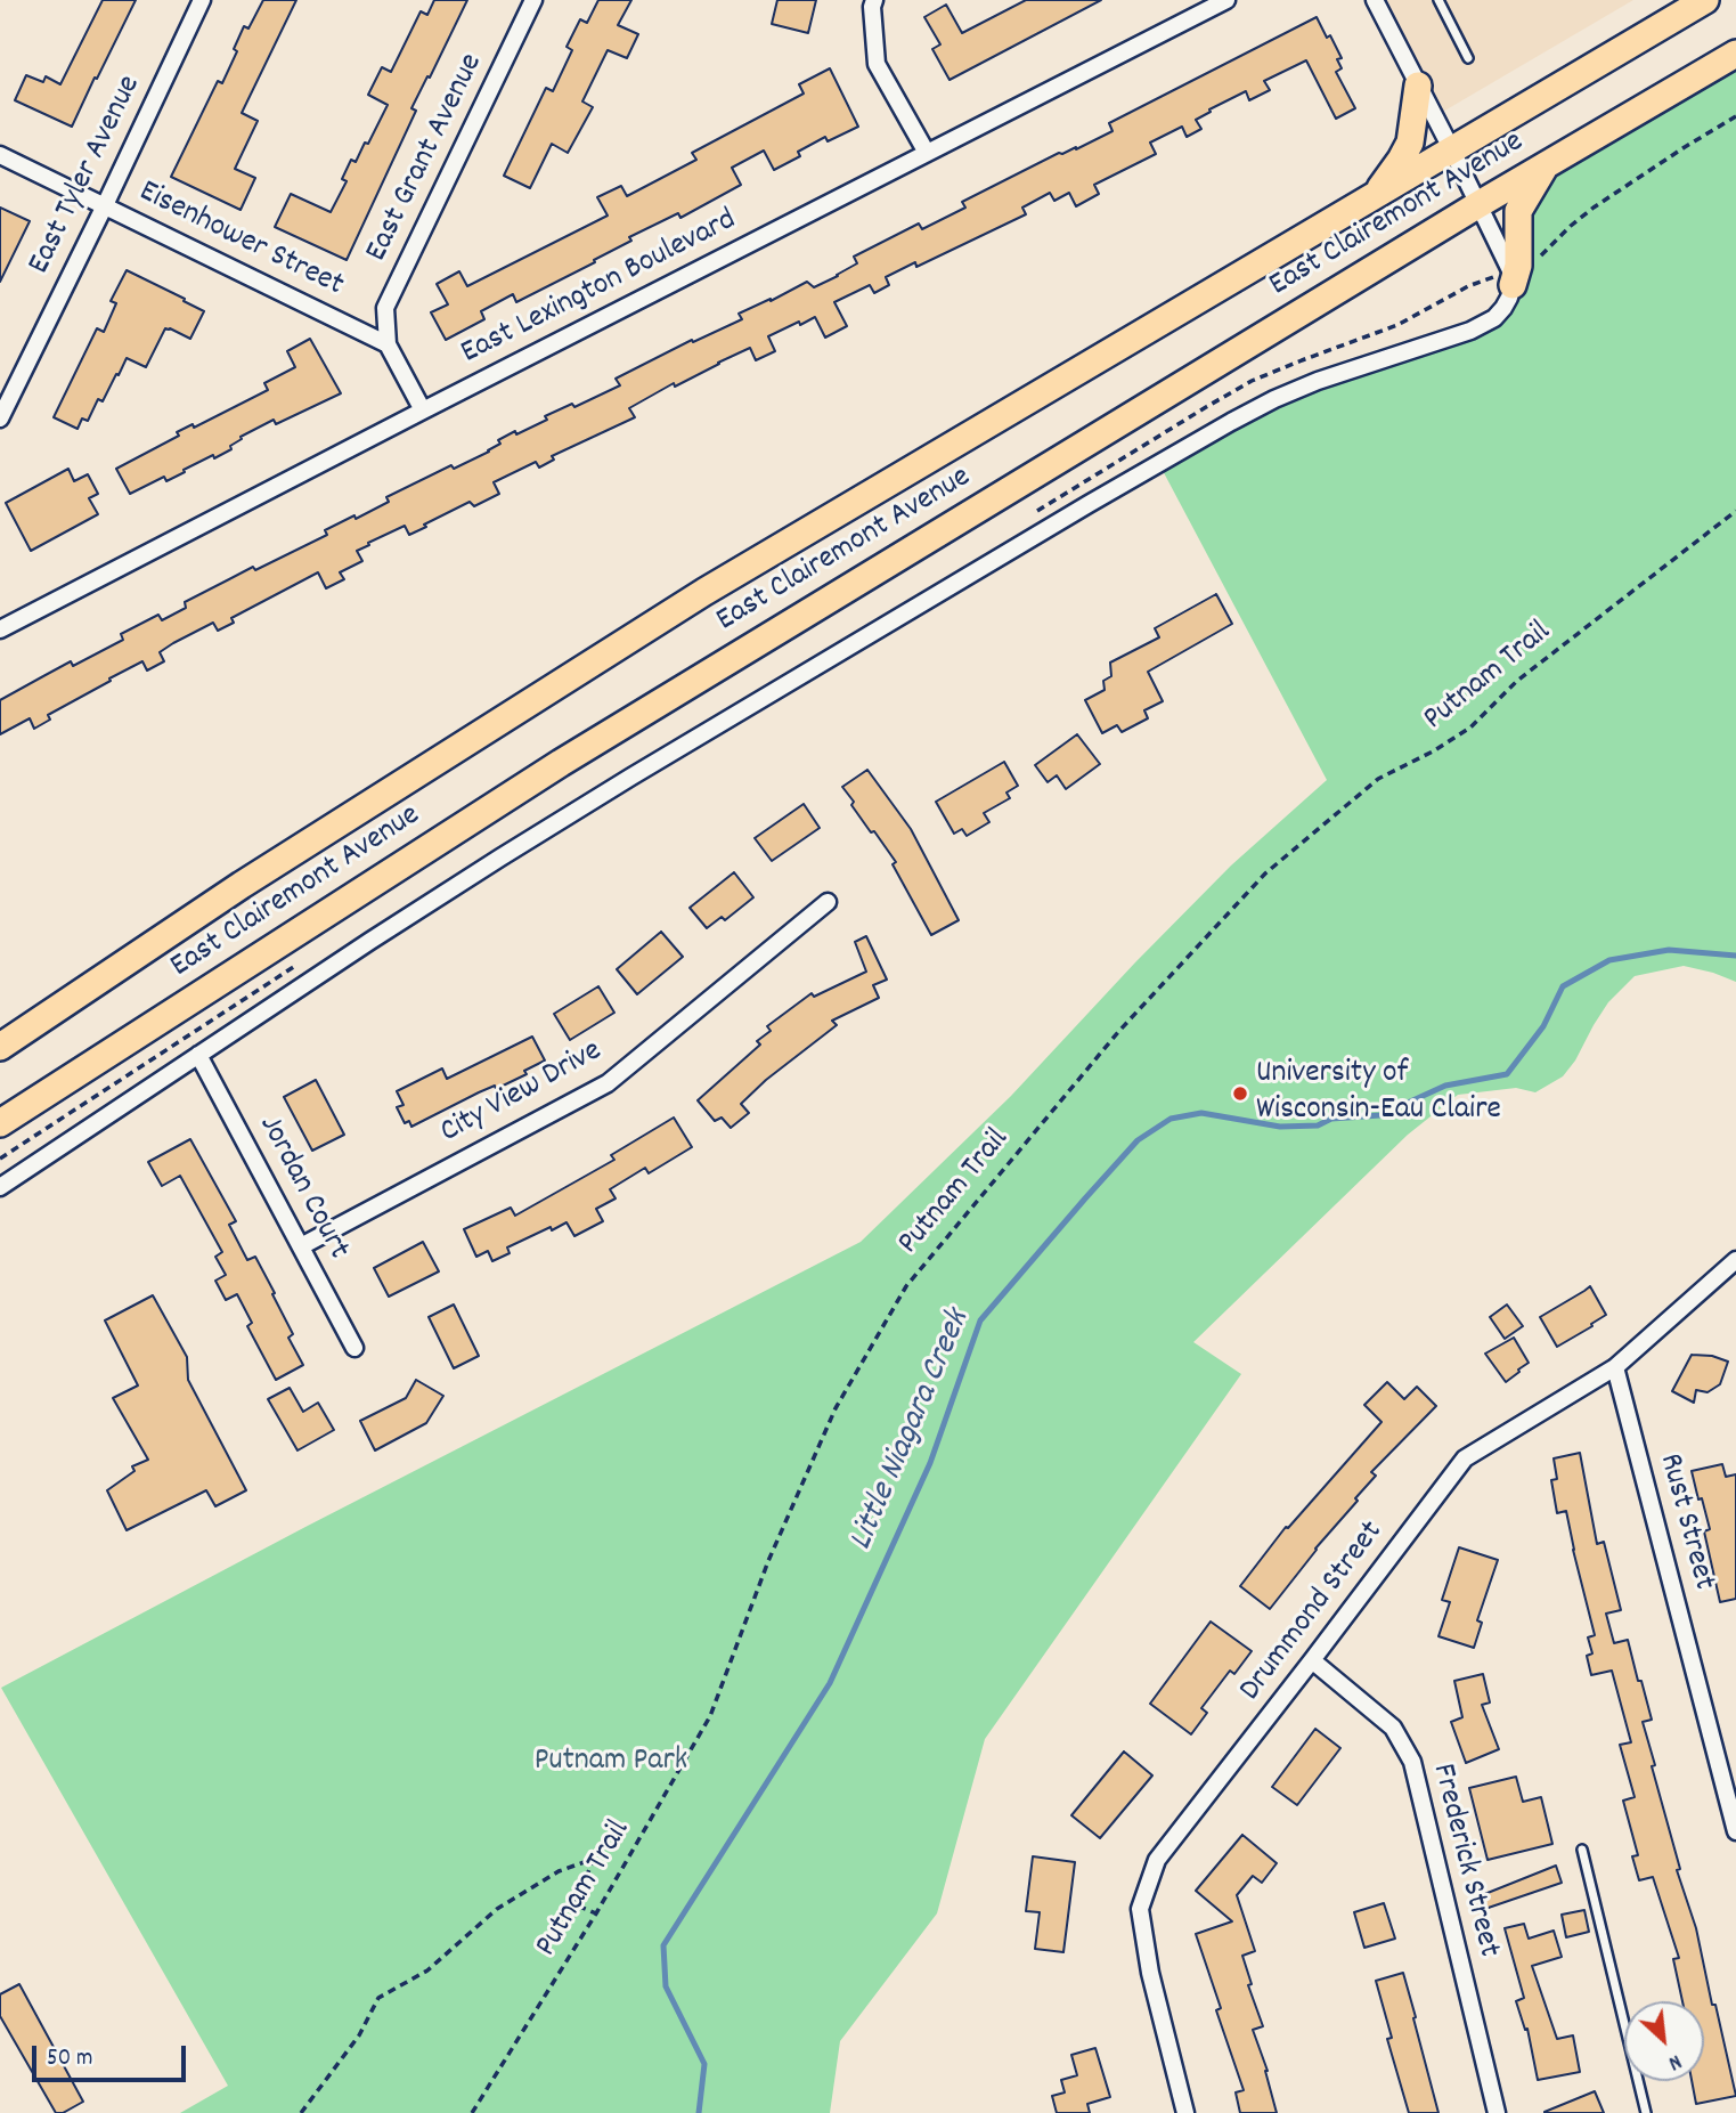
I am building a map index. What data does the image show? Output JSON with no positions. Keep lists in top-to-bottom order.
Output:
{
  "streets": {
    "main road": ["East Clairemont Avenue"],
    "street": [
      "East Grant Avenue",
      "East Tyler Avenue",
      "Eisenhower Street",
      "East Lexington Boulevard",
      "City View Drive",
      "Jordan Court",
      "Rust Street",
      "Drummond Street",
      "Frederick Street"
    ],
    "path": ["Putnam Trail"]
  },
  "crossings": [
    ["East Grant Avenue", "Eisenhower Street"],
    ["East Tyler Avenue", "Eisenhower Street"],
    ["City View Drive", "Jordan Court"],
    ["Rust Street", "Drummond Street"],
    ["Drummond Street", "Frederick Street"]
  ],
  "water": ["Little Niagara Creek"],
  "parks": ["Putnam Park"],
  "places": ["University of Wisconsin-Eau Claire"],
  "scale_bar": "50 m",
  "north": "bottom right"
}
